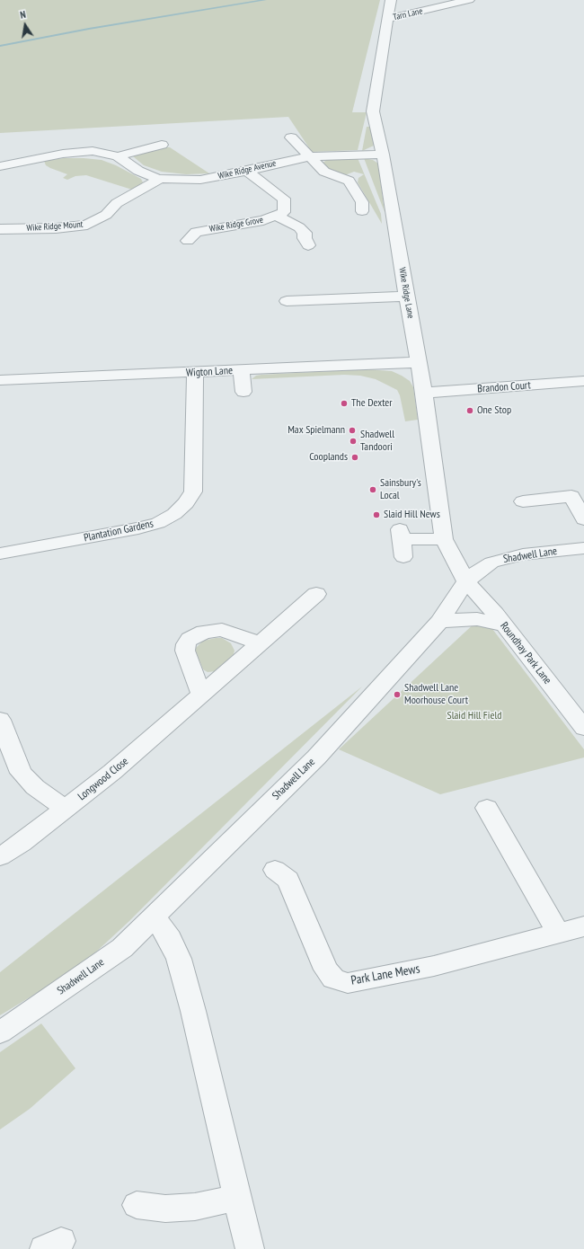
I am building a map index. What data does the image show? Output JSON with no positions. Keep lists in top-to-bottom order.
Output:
{
  "streets": {
    "street": [
      "Tarn Lane",
      "Wike Ridge Avenue",
      "Wike Ridge Grove",
      "Wike Ridge Mount",
      "Wike Ridge Lane",
      "Wigton Lane",
      "Brandon Court",
      "Plantation Gardens",
      "Shadwell Lane",
      "Roundhay Park Lane",
      "Longwood Close",
      "Park Lane Mews"
    ]
  },
  "crossings": [
    ["Tarn Lane", "Wike Ridge Lane"],
    ["Wike Ridge Avenue", "Wike Ridge Grove"],
    ["Wike Ridge Avenue", "Wike Ridge Mount"],
    ["Wike Ridge Avenue", "Wike Ridge Lane"],
    ["Wike Ridge Lane", "Wigton Lane"],
    ["Wike Ridge Lane", "Brandon Court"],
    ["Wike Ridge Lane", "Shadwell Lane"],
    ["Wike Ridge Lane", "Roundhay Park Lane"],
    ["Wigton Lane", "Plantation Gardens"],
    ["Shadwell Lane", "Roundhay Park Lane"]
  ],
  "parks": ["Slaid Hill Field"],
  "places": [
    "The Dexter",
    "One Stop",
    "Max Spielmann",
    "Shadwell Tandoori",
    "Cooplands",
    "Sainsbury's Local",
    "Slaid Hill News",
    "Shadwell Lane Moorhouse Court"
  ],
  "north": "top"
}
